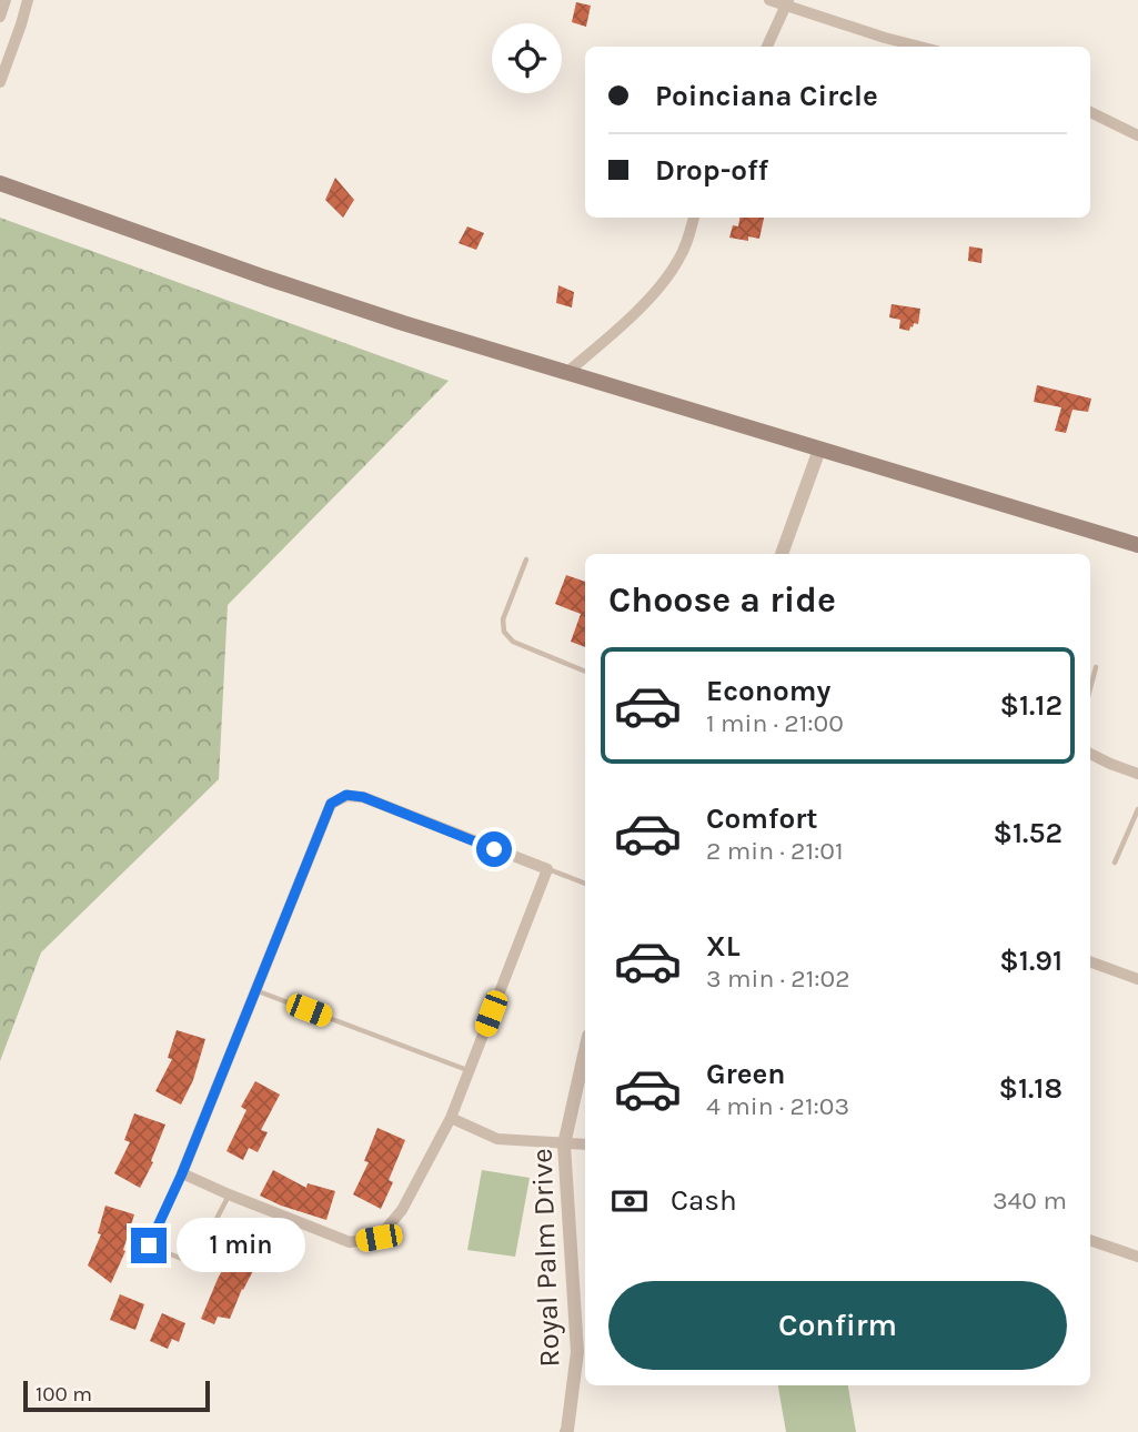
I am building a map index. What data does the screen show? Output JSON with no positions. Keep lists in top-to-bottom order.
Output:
{
  "streets": {
    "street": ["Royal Palm Drive"]
  },
  "scale_bar": "100 m",
  "page": {
    "banner": ["Poinciana Circle", "Drop-off"],
    "heading": "Choose a ride",
    "list": [
      {
        "name": "Economy",
        "note": "1 min · 21:00",
        "value": "$1.12"
      },
      {
        "name": "Comfort",
        "note": "2 min · 21:01",
        "value": "$1.52"
      },
      {
        "name": "XL",
        "note": "3 min · 21:02",
        "value": "$1.91"
      },
      {
        "name": "Green",
        "note": "4 min · 21:03",
        "value": "$1.18"
      }
    ],
    "pay": ["Cash", "340 m"],
    "bubble": "1 min",
    "buttons": "Confirm",
    "scale": "100 m"
  }
}
